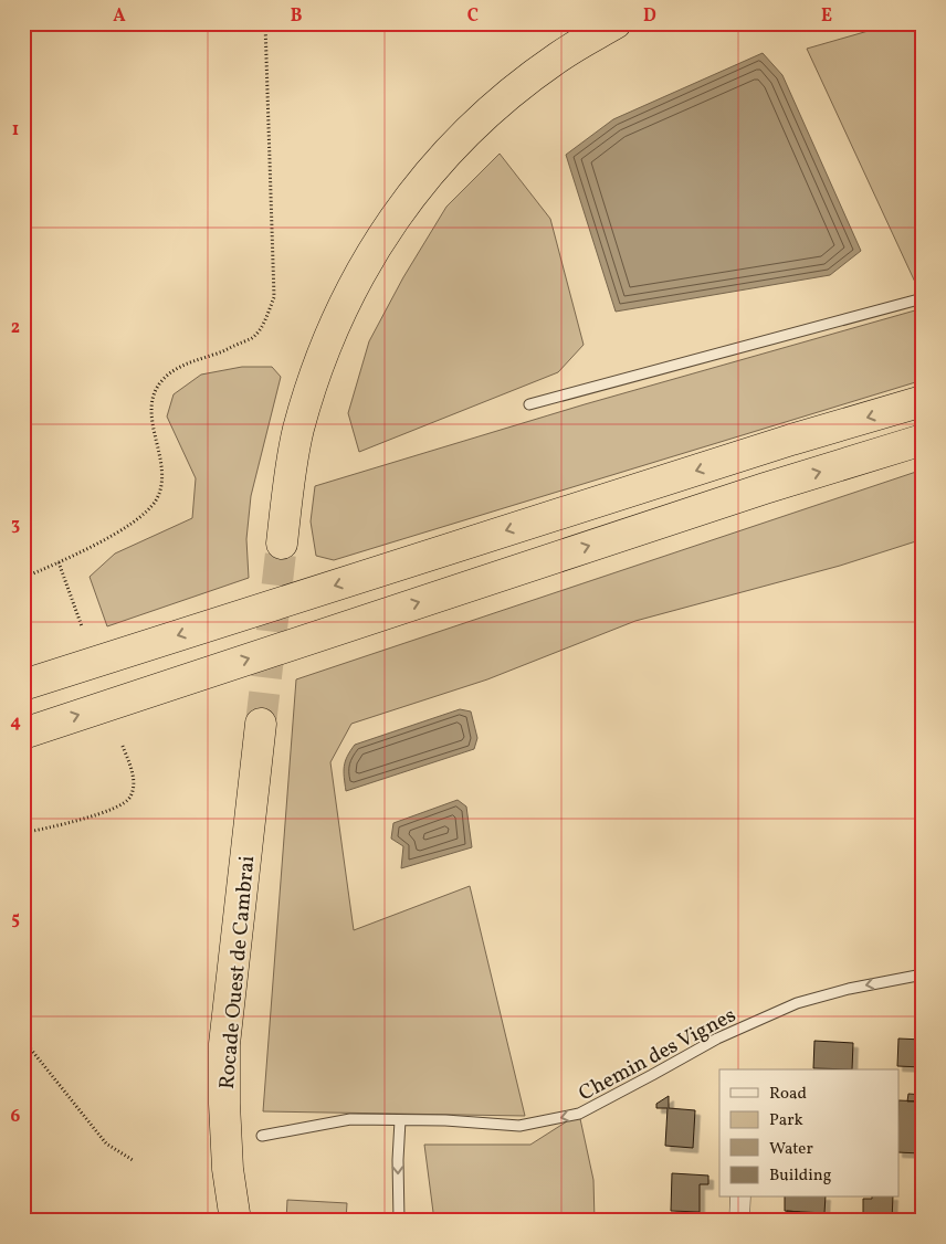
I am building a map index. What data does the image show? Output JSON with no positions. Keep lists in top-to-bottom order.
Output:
{
  "streets": {
    "highway": ["Rocade Ouest de Cambrai"],
    "lane": ["Chemin des Vignes"]
  },
  "one_way": ["Chemin des Vignes"],
  "legend": [
    "Road",
    "Park",
    "Water",
    "Building"
  ],
  "grid": {
    "columns": [
      "A",
      "B",
      "C",
      "D",
      "E"
    ],
    "rows": [
      "1",
      "2",
      "3",
      "4",
      "5",
      "6"
    ]
  }
}
